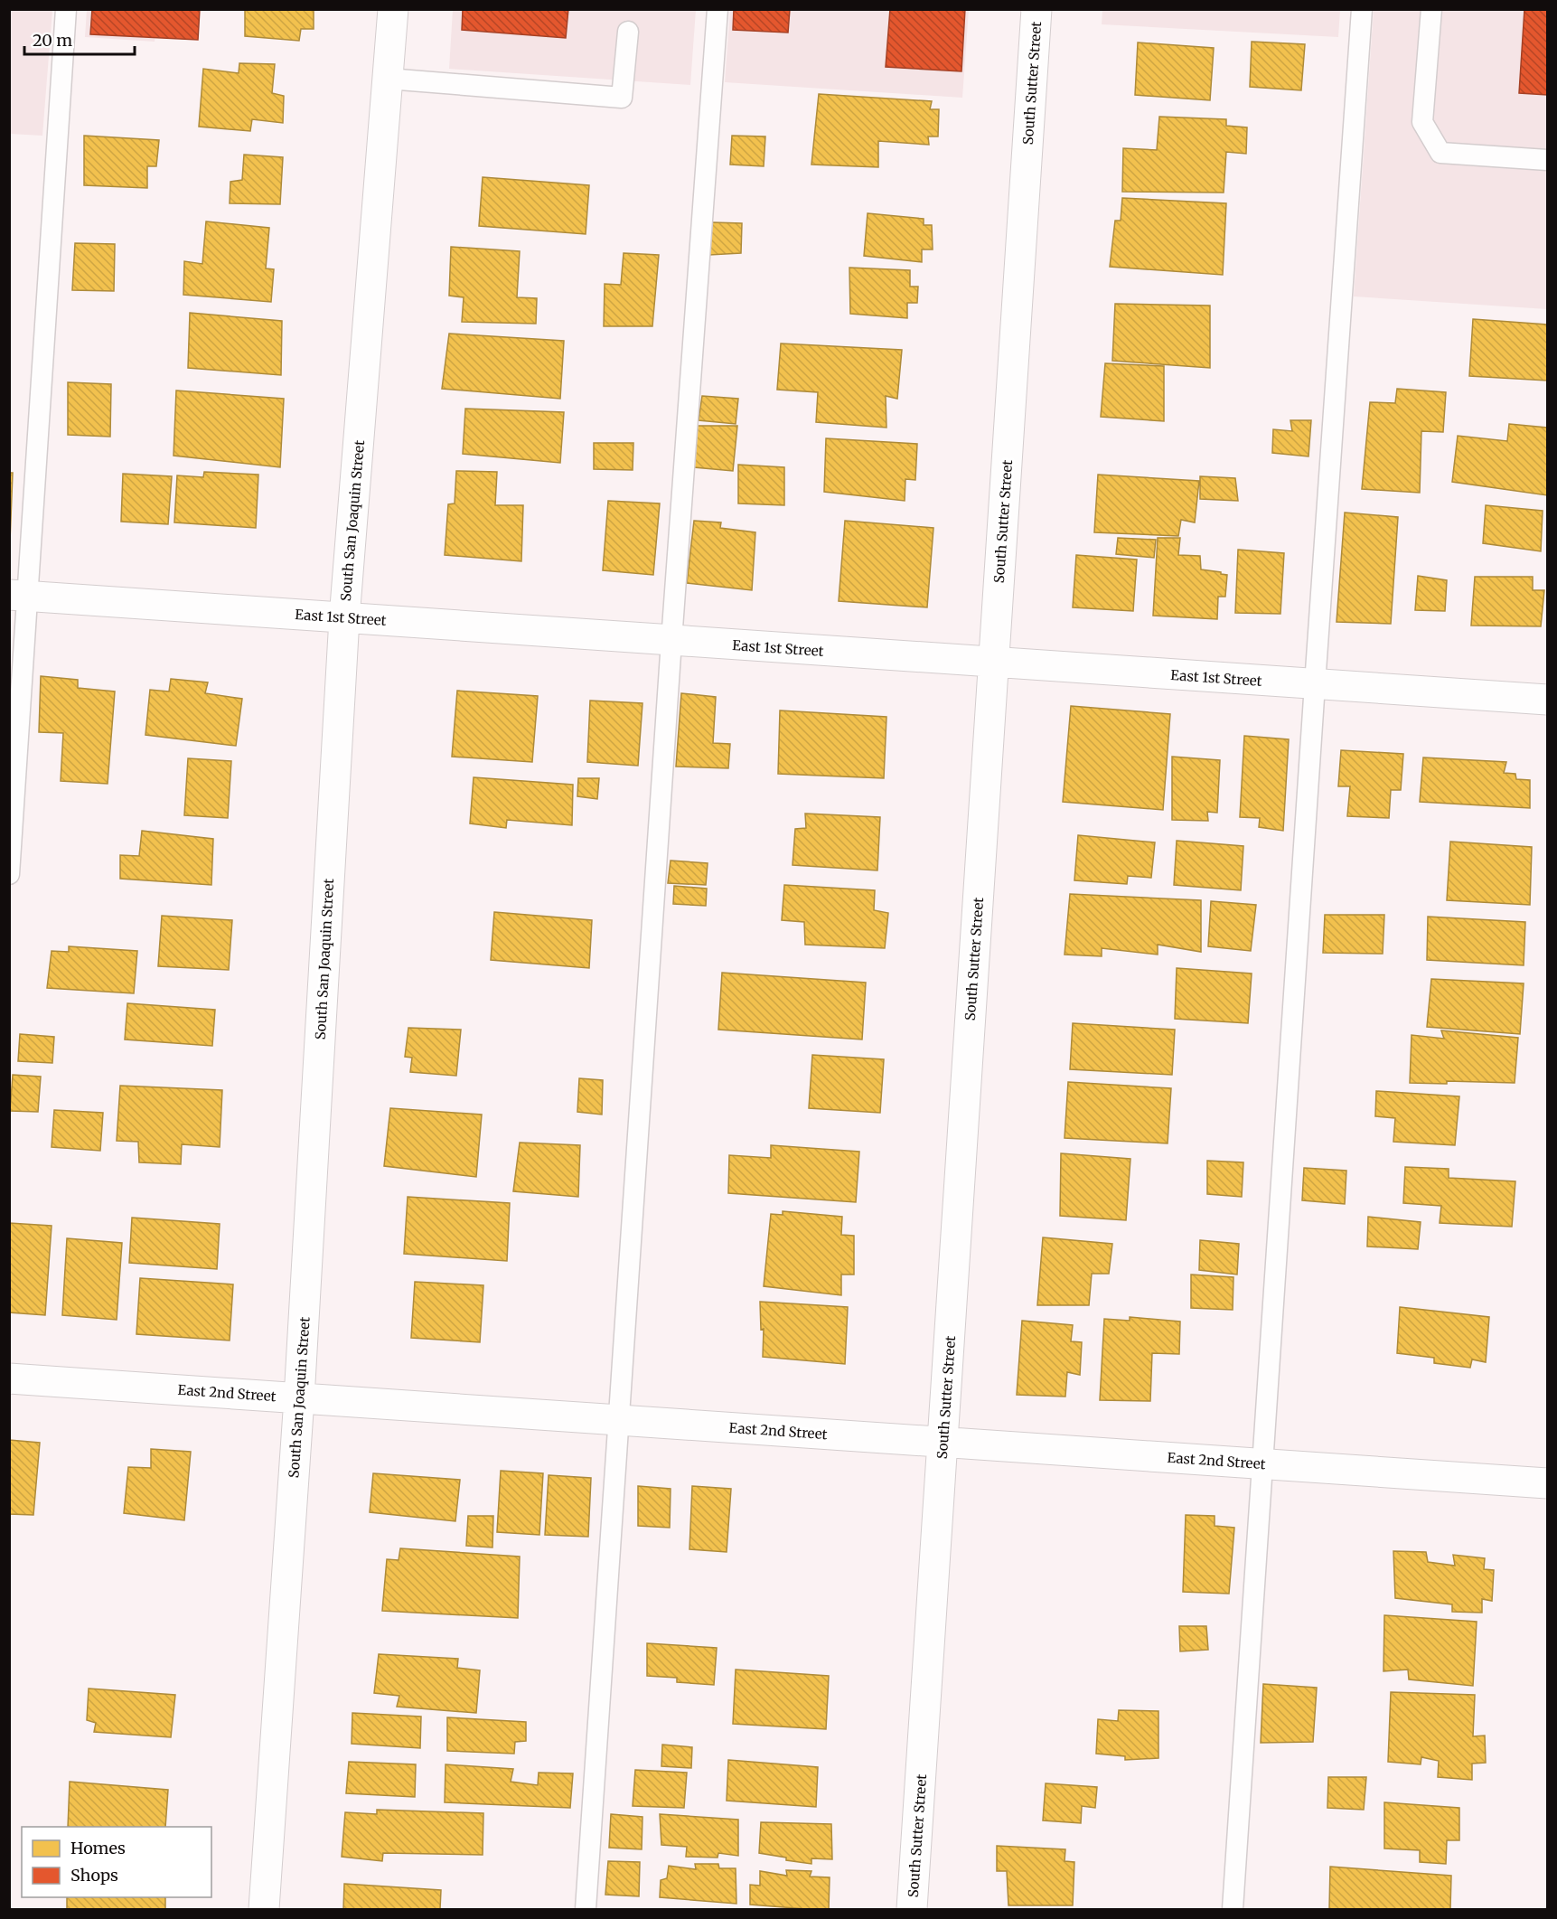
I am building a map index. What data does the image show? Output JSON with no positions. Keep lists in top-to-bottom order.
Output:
{
  "streets": {
    "street": [
      "South Sutter Street",
      "South San Joaquin Street",
      "East 1st Street",
      "East 2nd Street"
    ]
  },
  "crossings": [
    ["South Sutter Street", "East 1st Street"],
    ["South Sutter Street", "East 2nd Street"],
    ["South San Joaquin Street", "East 1st Street"],
    ["South San Joaquin Street", "East 2nd Street"]
  ],
  "legend": ["Homes", "Shops"],
  "scale_bar": "20 m"
}
